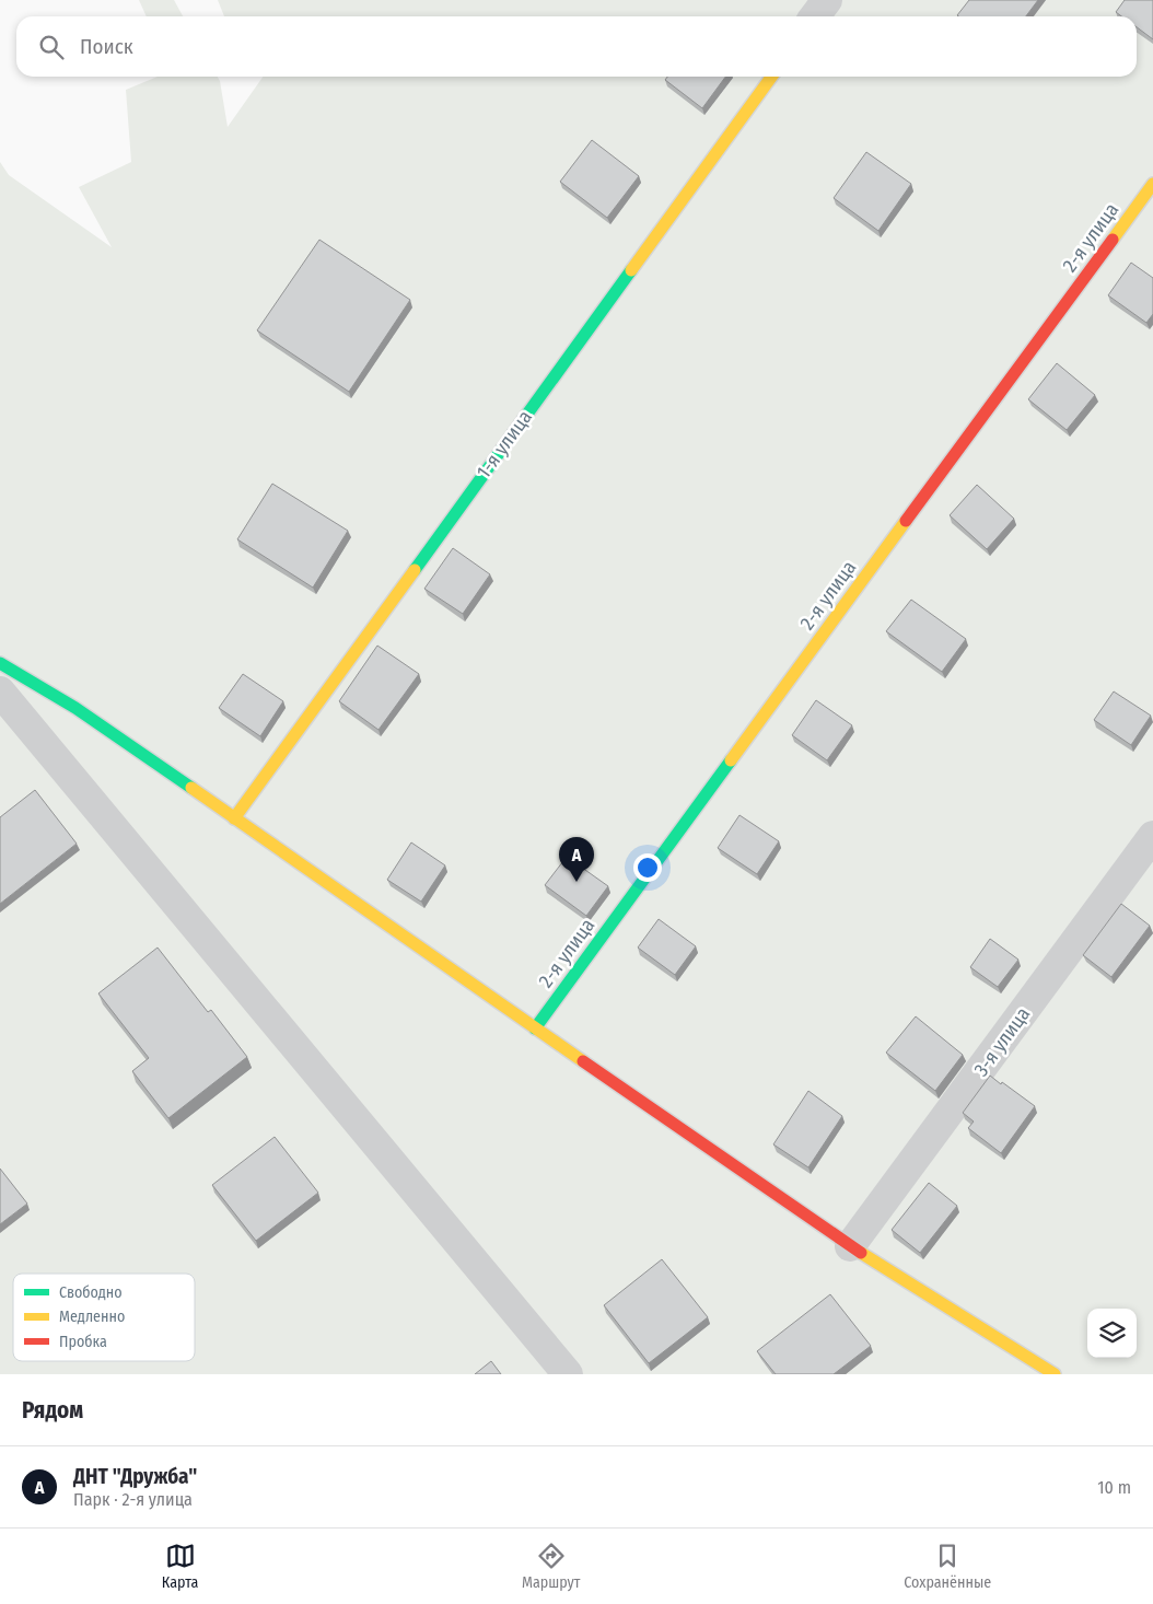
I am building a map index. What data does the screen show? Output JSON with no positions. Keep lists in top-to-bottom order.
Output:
{
  "streets": {
    "street": ["2-я улица", "1-я улица", "3-я улица"]
  },
  "legend": ["Свободно", "Медленно", "Пробка"],
  "page": {
    "search": "Поиск",
    "pins": "A",
    "heading": "Рядом",
    "list": [
      {
        "mark": "A",
        "name": "ДНТ \"Дружба\"",
        "note": "Парк · 2-я улица",
        "value": "10 m"
      }
    ],
    "nav": ["Карта", "Маршрут", "Сохранённые"]
  }
}
